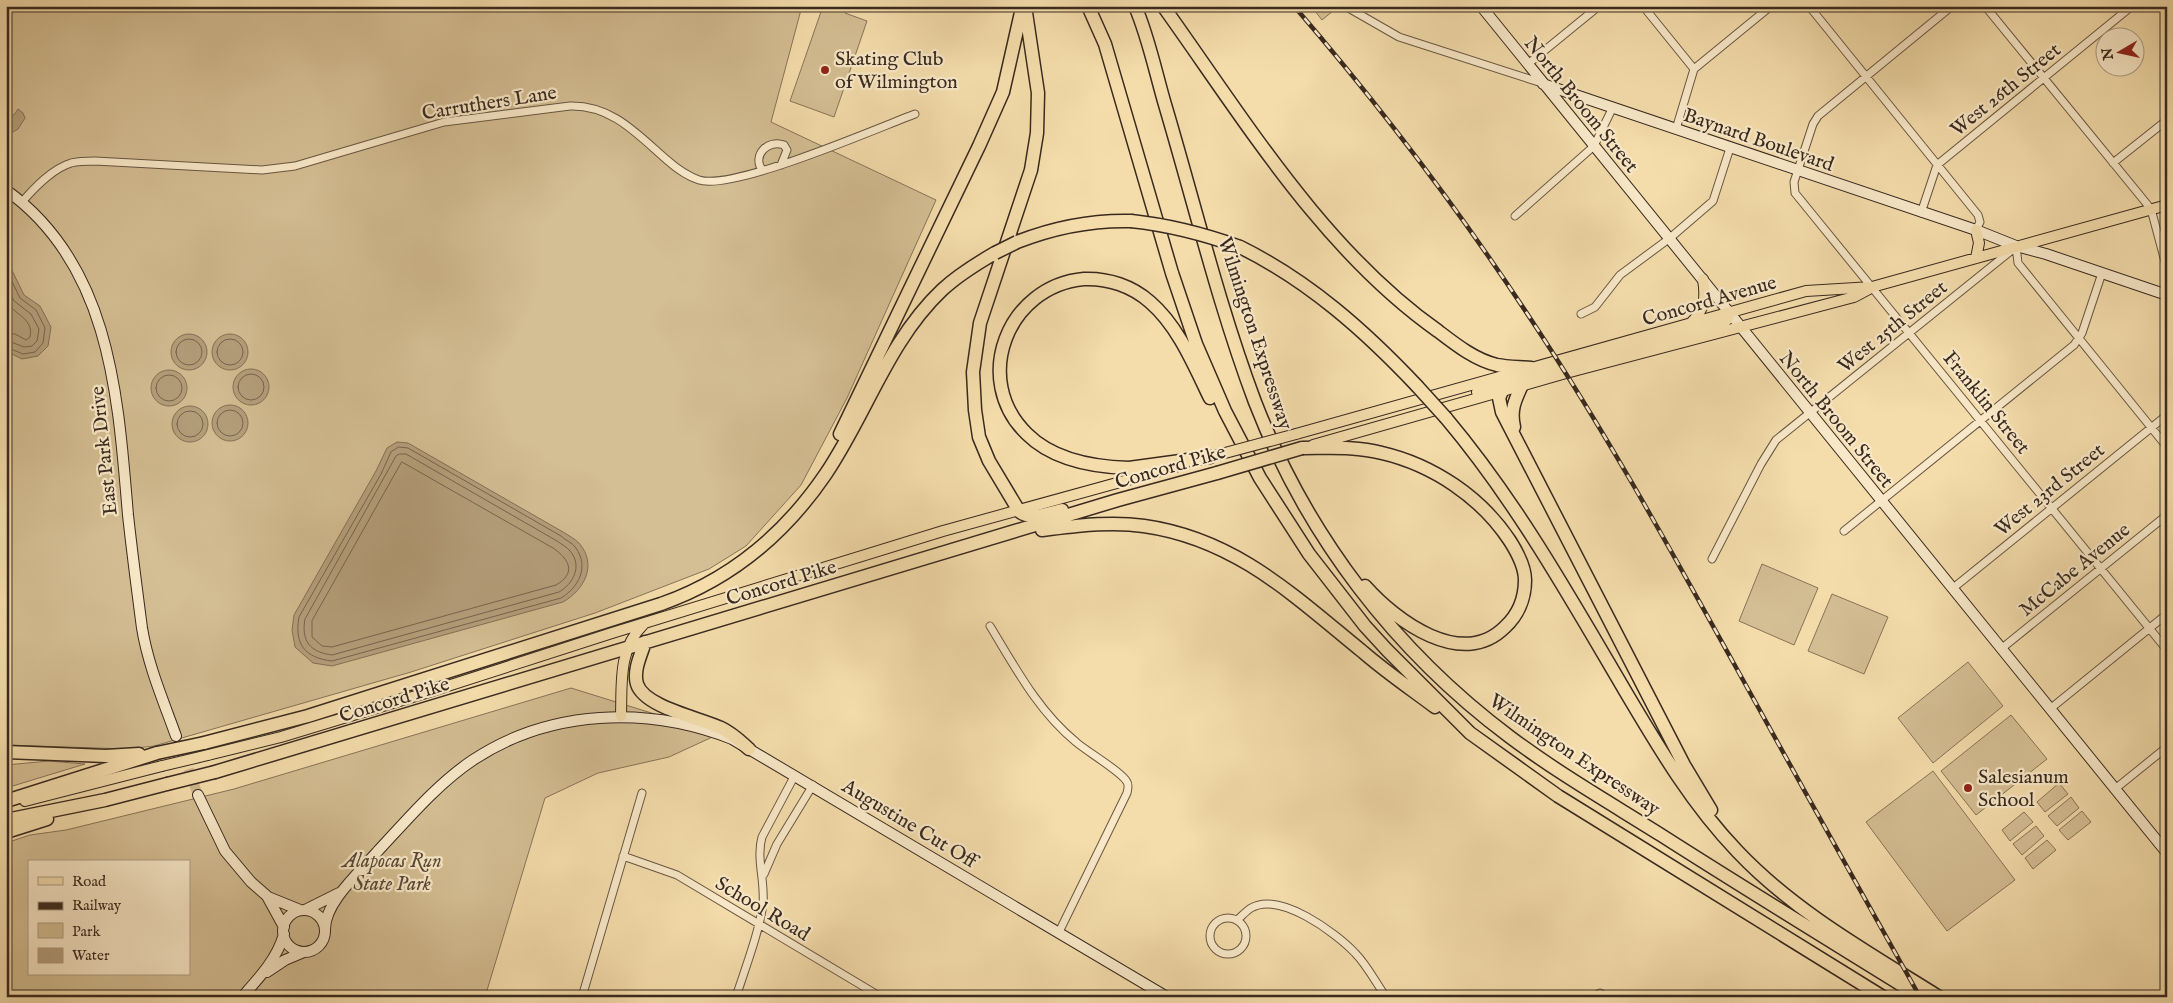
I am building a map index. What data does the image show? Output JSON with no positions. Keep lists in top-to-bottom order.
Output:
{
  "streets": {
    "highway": ["Wilmington Expressway", "Concord Pike"],
    "main road": ["Concord Avenue"],
    "street": [
      "West 26th Street",
      "Carruthers Lane",
      "North Broom Street",
      "Baynard Boulevard",
      "West 25th Street",
      "Franklin Street",
      "East Park Drive",
      "West 23rd Street",
      "McCabe Avenue",
      "Augustine Cut Off",
      "School Road"
    ]
  },
  "crossings": [
    ["Carruthers Lane", "East Park Drive"],
    ["North Broom Street", "Baynard Boulevard"],
    ["North Broom Street", "Concord Avenue"],
    ["North Broom Street", "West 25th Street"],
    ["North Broom Street", "West 23rd Street"],
    ["North Broom Street", "McCabe Avenue"],
    ["Baynard Boulevard", "Concord Avenue"],
    ["Baynard Boulevard", "West 25th Street"],
    ["Baynard Boulevard", "Franklin Street"],
    ["Concord Avenue", "West 25th Street"],
    ["Concord Avenue", "Franklin Street"],
    ["Concord Avenue", "Concord Pike"],
    ["West 25th Street", "Franklin Street"],
    ["Franklin Street", "West 23rd Street"],
    ["Franklin Street", "McCabe Avenue"]
  ],
  "parks": ["Alapocas Run State Park"],
  "places": ["Skating Club of Wilmington", "Salesianum School"],
  "legend": [
    "Road",
    "Railway",
    "Park",
    "Water"
  ],
  "north": "left"
}
